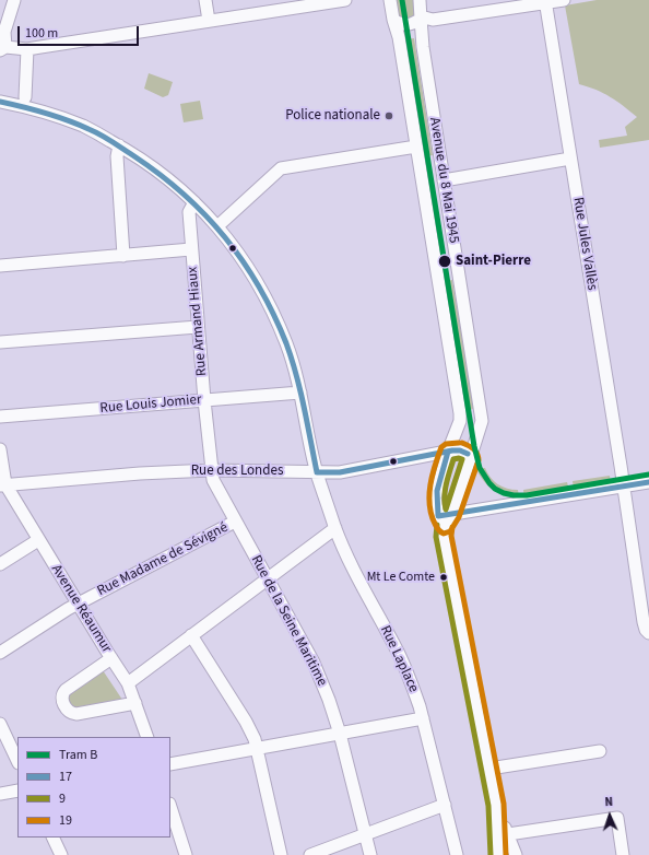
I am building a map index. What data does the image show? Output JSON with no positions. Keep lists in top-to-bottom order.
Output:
{
  "streets": {
    "street": [
      "Avenue du 8 Mai 1945",
      "Rue Jules Vallès",
      "Rue Armand Hiaux",
      "Rue Louis Jomier",
      "Rue des Londes",
      "Rue Madame de Sévigné",
      "Avenue Réaumur",
      "Rue de la Seine Maritime",
      "Rue Laplace"
    ]
  },
  "crossings": [
    ["Avenue du 8 Mai 1945", "Rue des Londes"],
    ["Rue Armand Hiaux", "Rue Louis Jomier"],
    ["Rue Armand Hiaux", "Rue des Londes"],
    ["Rue Armand Hiaux", "Rue de la Seine Maritime"],
    ["Rue Armand Hiaux", "Rue Laplace"],
    ["Rue Louis Jomier", "Rue Laplace"],
    ["Rue des Londes", "Avenue Réaumur"],
    ["Rue des Londes", "Rue de la Seine Maritime"],
    ["Rue des Londes", "Rue Laplace"],
    ["Rue Madame de Sévigné", "Avenue Réaumur"],
    ["Rue Madame de Sévigné", "Rue de la Seine Maritime"]
  ],
  "places": ["Police nationale", "Saint-Pierre", "Mt Le Comte"],
  "lines": [
    "tram line B",
    "transit line 17",
    "transit line 19",
    "transit line 9"
  ],
  "legend": [
    "Tram B",
    "17",
    "9",
    "19"
  ],
  "scale_bar": "100 m",
  "north": "top"
}
